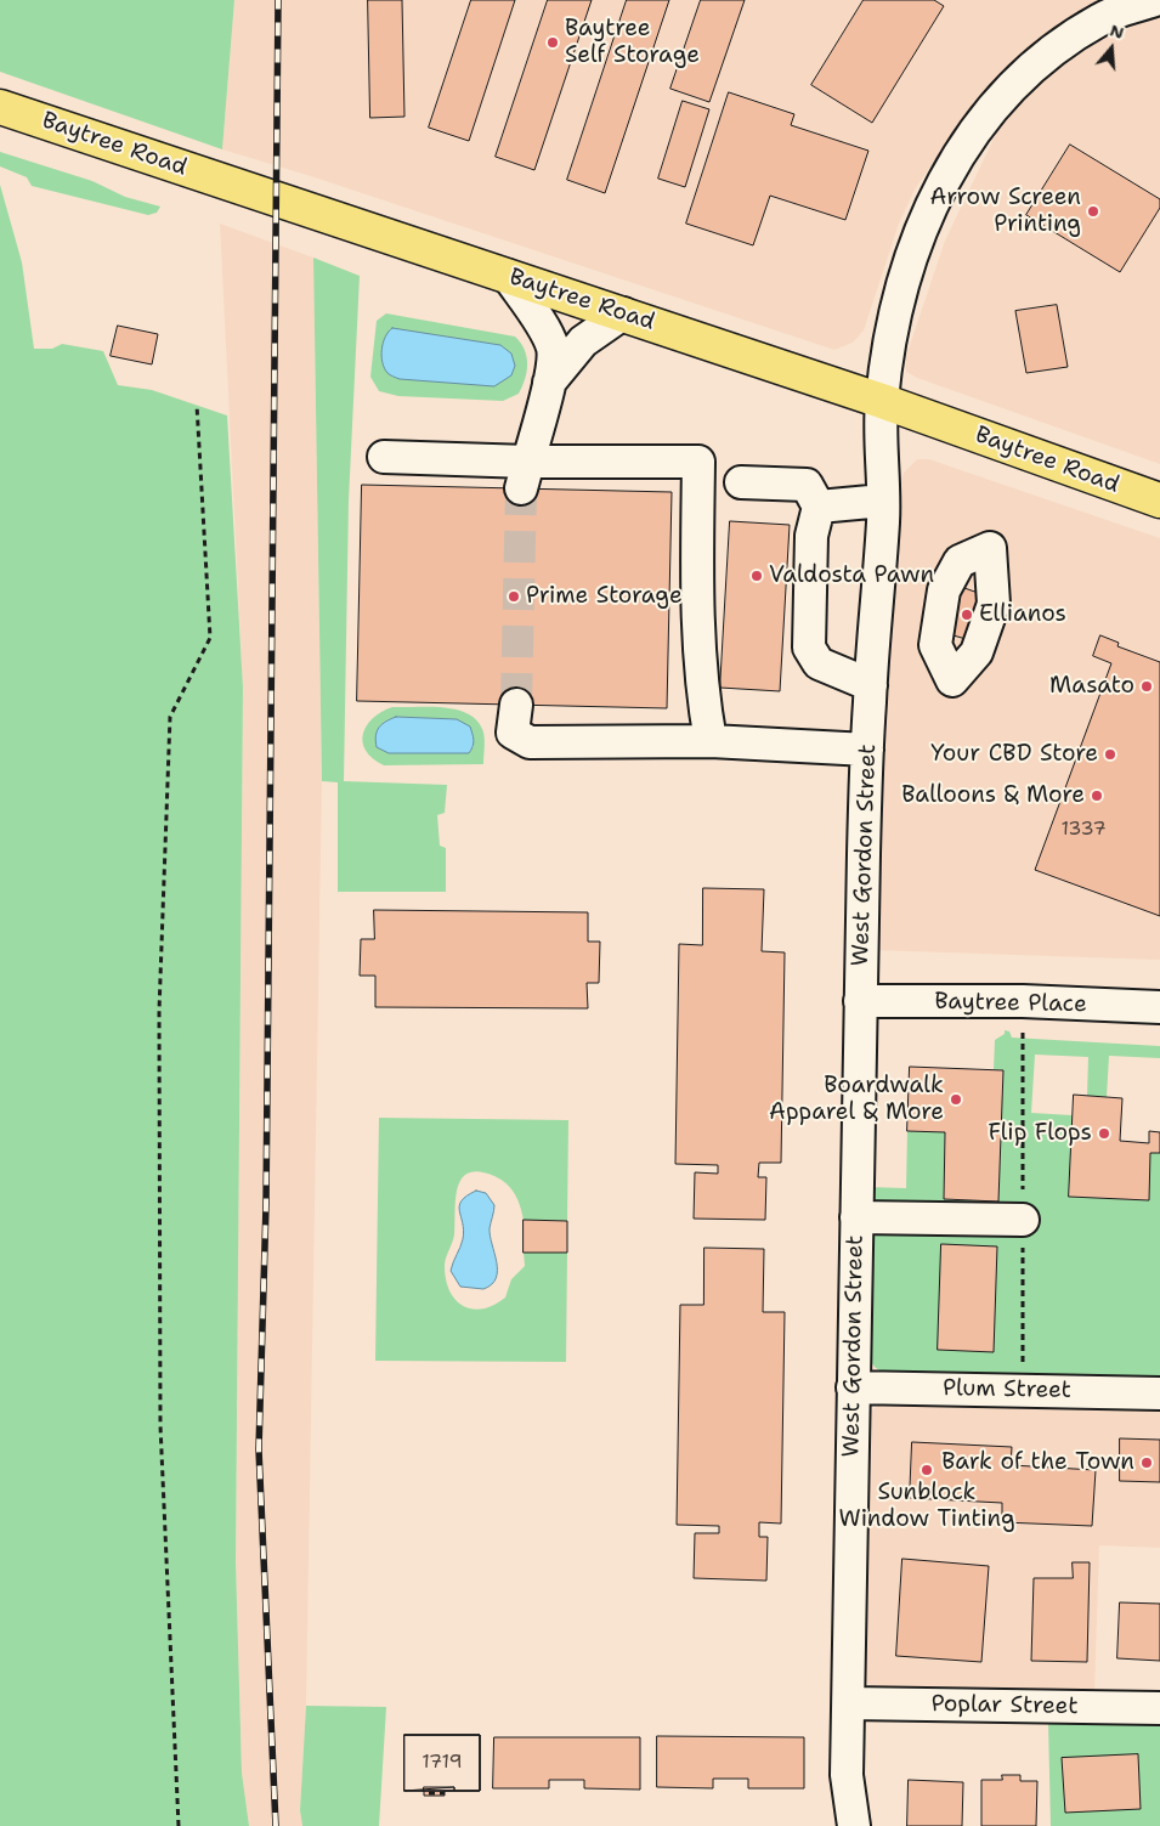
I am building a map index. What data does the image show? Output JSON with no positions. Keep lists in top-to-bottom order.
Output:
{
  "streets": {
    "main road": ["Baytree Road"],
    "street": [
      "West Gordon Street",
      "Baytree Place",
      "Plum Street",
      "Poplar Street"
    ]
  },
  "crossings": [
    ["Baytree Road", "West Gordon Street"],
    ["West Gordon Street", "Baytree Place"],
    ["West Gordon Street", "Plum Street"],
    ["West Gordon Street", "Poplar Street"]
  ],
  "places": [
    "Baytree Self Storage",
    "Arrow Screen Printing",
    "Valdosta Pawn",
    "Prime Storage",
    "Ellianos",
    "Masato",
    "Your CBD Store",
    "Balloons & More",
    "Boardwalk Apparel & More",
    "Flip Flops",
    "Bark of the Town",
    "Sunblock Window Tinting"
  ],
  "house_numbers": ["1337", "1719"],
  "north": "top"
}
